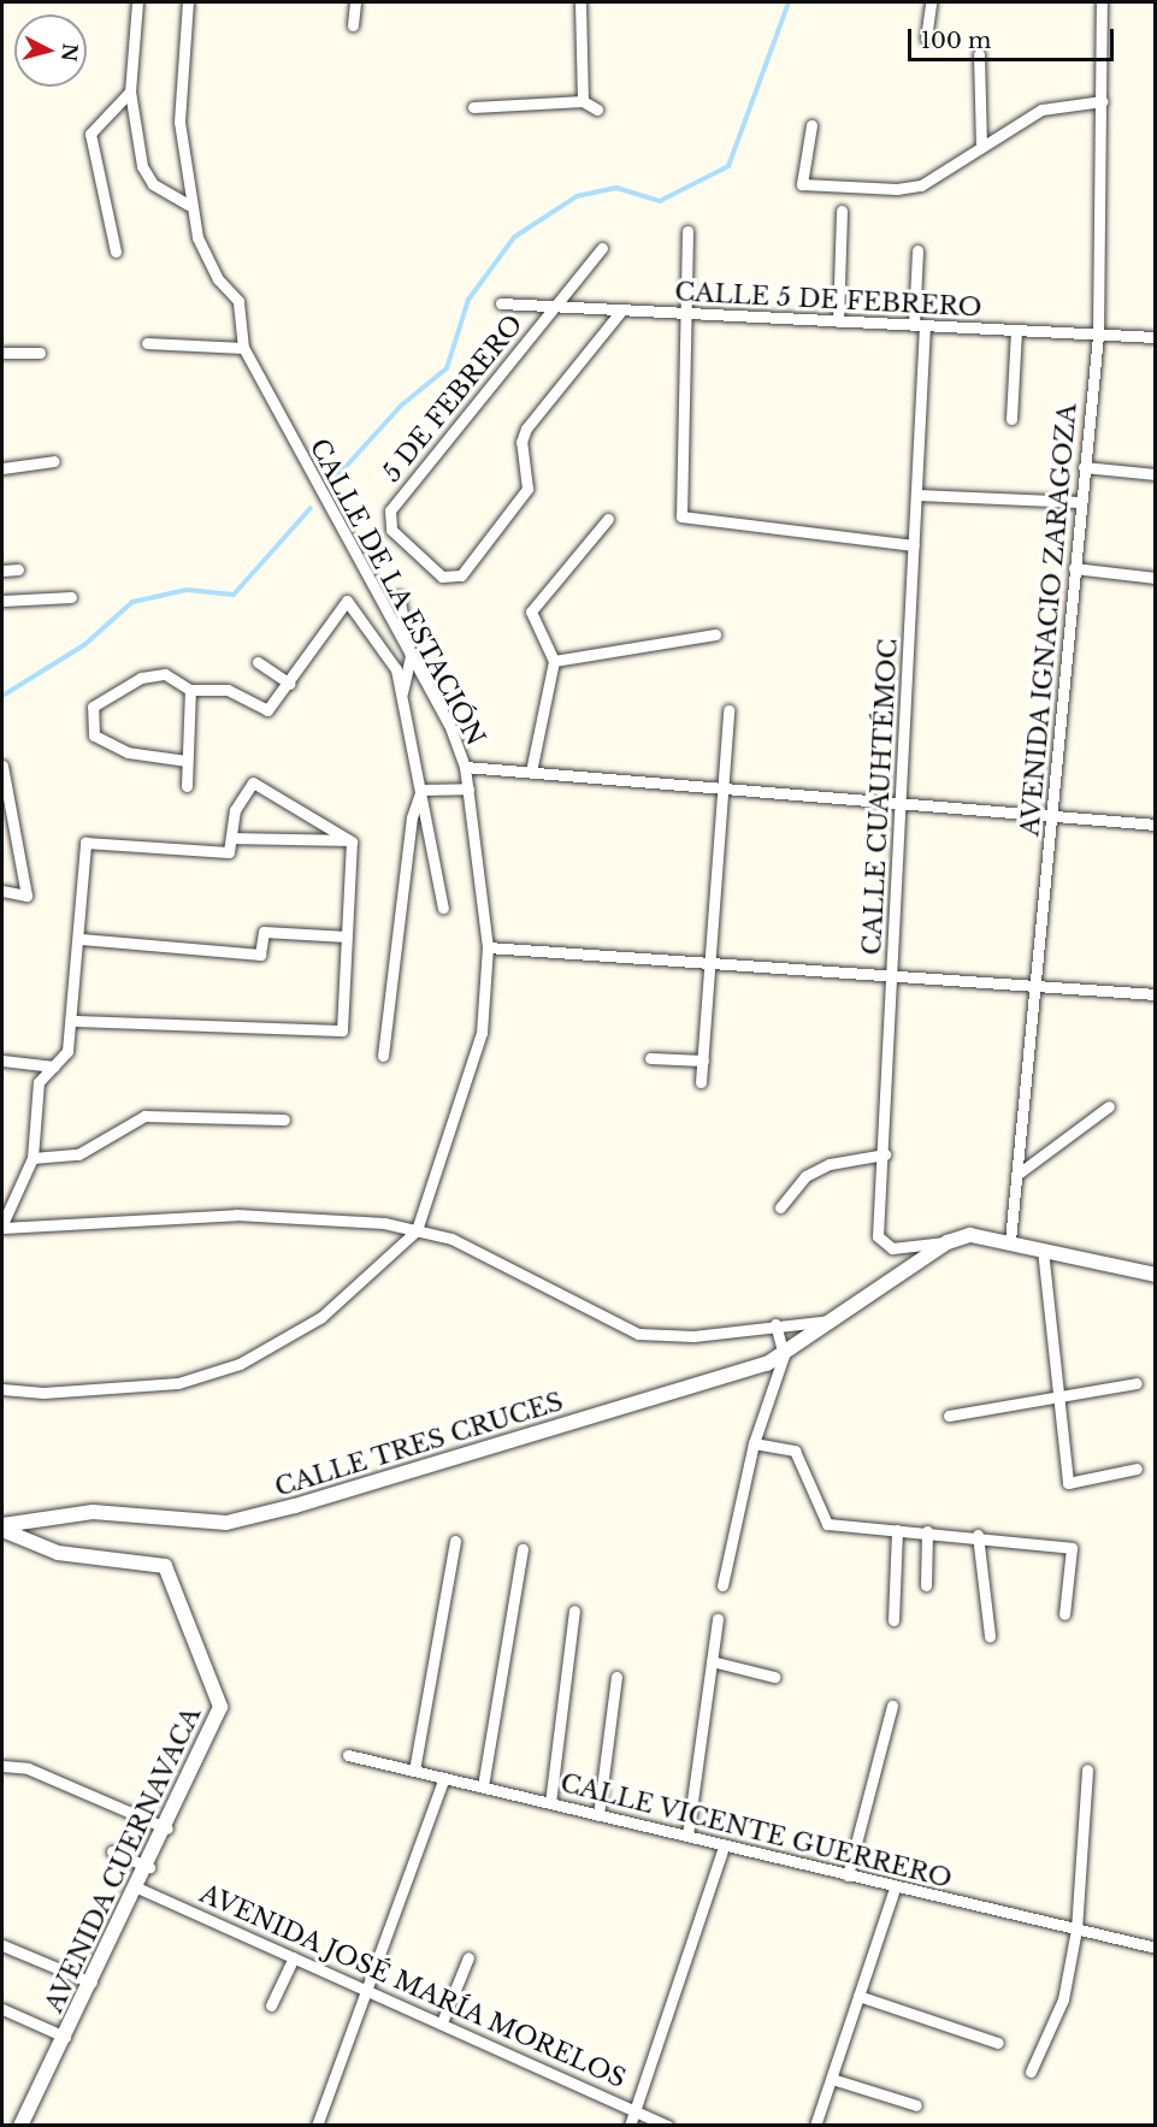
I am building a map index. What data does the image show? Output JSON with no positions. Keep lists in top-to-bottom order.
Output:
{
  "streets": {
    "street": [
      "CALLE 5 DE FEBRERO",
      "5 DE FEBRERO",
      "CALLE DE LA ESTACIÓN",
      "AVENIDA IGNACIO ZARAGOZA",
      "CALLE CUAUHTÉMOC",
      "CALLE TRES CRUCES",
      "CALLE VICENTE GUERRERO",
      "AVENIDA CUERNAVACA",
      "AVENIDA JOSÉ MARÍA MORELOS"
    ]
  },
  "crossings": [
    ["CALLE 5 DE FEBRERO", "5 DE FEBRERO"],
    ["CALLE 5 DE FEBRERO", "AVENIDA IGNACIO ZARAGOZA"],
    ["CALLE 5 DE FEBRERO", "CALLE CUAUHTÉMOC"],
    ["CALLE DE LA ESTACIÓN", "CALLE TRES CRUCES"],
    ["AVENIDA IGNACIO ZARAGOZA", "CALLE TRES CRUCES"],
    ["CALLE CUAUHTÉMOC", "CALLE TRES CRUCES"],
    ["AVENIDA CUERNAVACA", "AVENIDA JOSÉ MARÍA MORELOS"]
  ],
  "scale_bar": "100 m",
  "north": "right"
}
